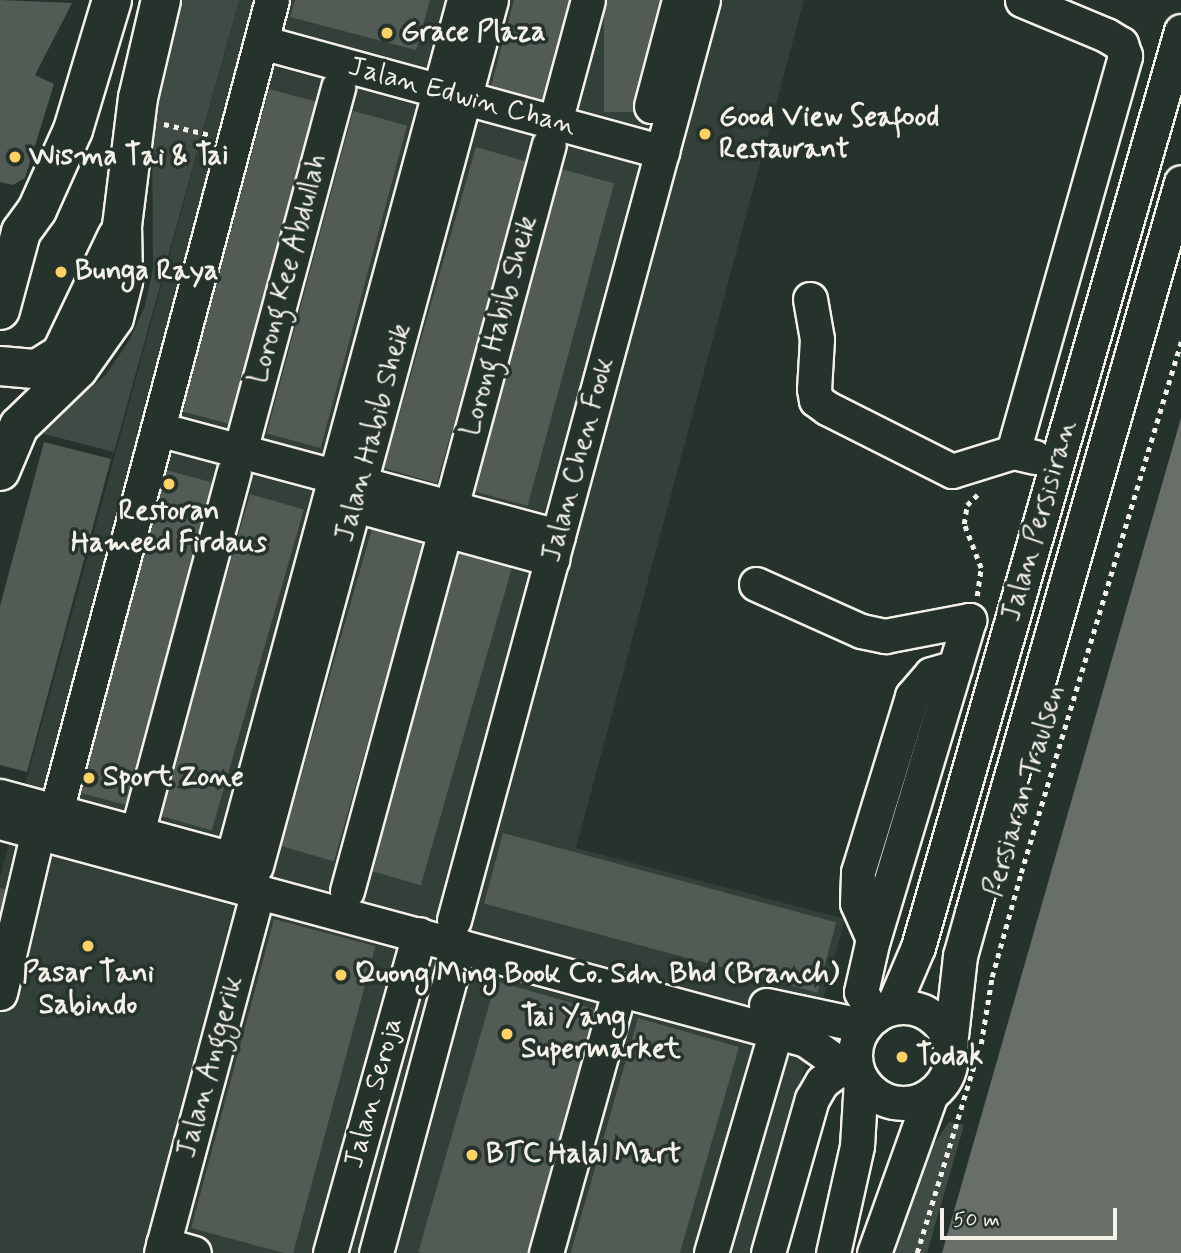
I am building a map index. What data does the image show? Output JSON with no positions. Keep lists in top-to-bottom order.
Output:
{
  "streets": {
    "street": [
      "Jalan Edwin Chan",
      "Lorong Kee Abdullah",
      "Lorong Habib Sheik",
      "Jalan Habib Sheik",
      "Jalan Chen Fook",
      "Jalan Persisiran",
      "Jalan Anggerik",
      "Jalan Seroja"
    ],
    "path": ["Persiaran Traulsen"]
  },
  "crossings": [
    ["Jalan Edwin Chan", "Lorong Kee Abdullah"],
    ["Jalan Edwin Chan", "Lorong Habib Sheik"],
    ["Jalan Edwin Chan", "Jalan Habib Sheik"],
    ["Jalan Edwin Chan", "Jalan Chen Fook"],
    ["Jalan Habib Sheik", "Jalan Anggerik"],
    ["Jalan Chen Fook", "Jalan Seroja"]
  ],
  "places": [
    "Grace Plaza",
    "Good View Seafood Restaurant",
    "Wisma Tai & Tai",
    "Bunga Raya",
    "Restoran Hameed Firdaus",
    "Sport Zone",
    "Pasar Tani Sabindo",
    "Quong Ming Book Co. Sdn Bhd (Branch)",
    "Tai Yang Supermarket",
    "Todak",
    "BTC Halal Mart"
  ],
  "scale_bar": "50 m"
}
